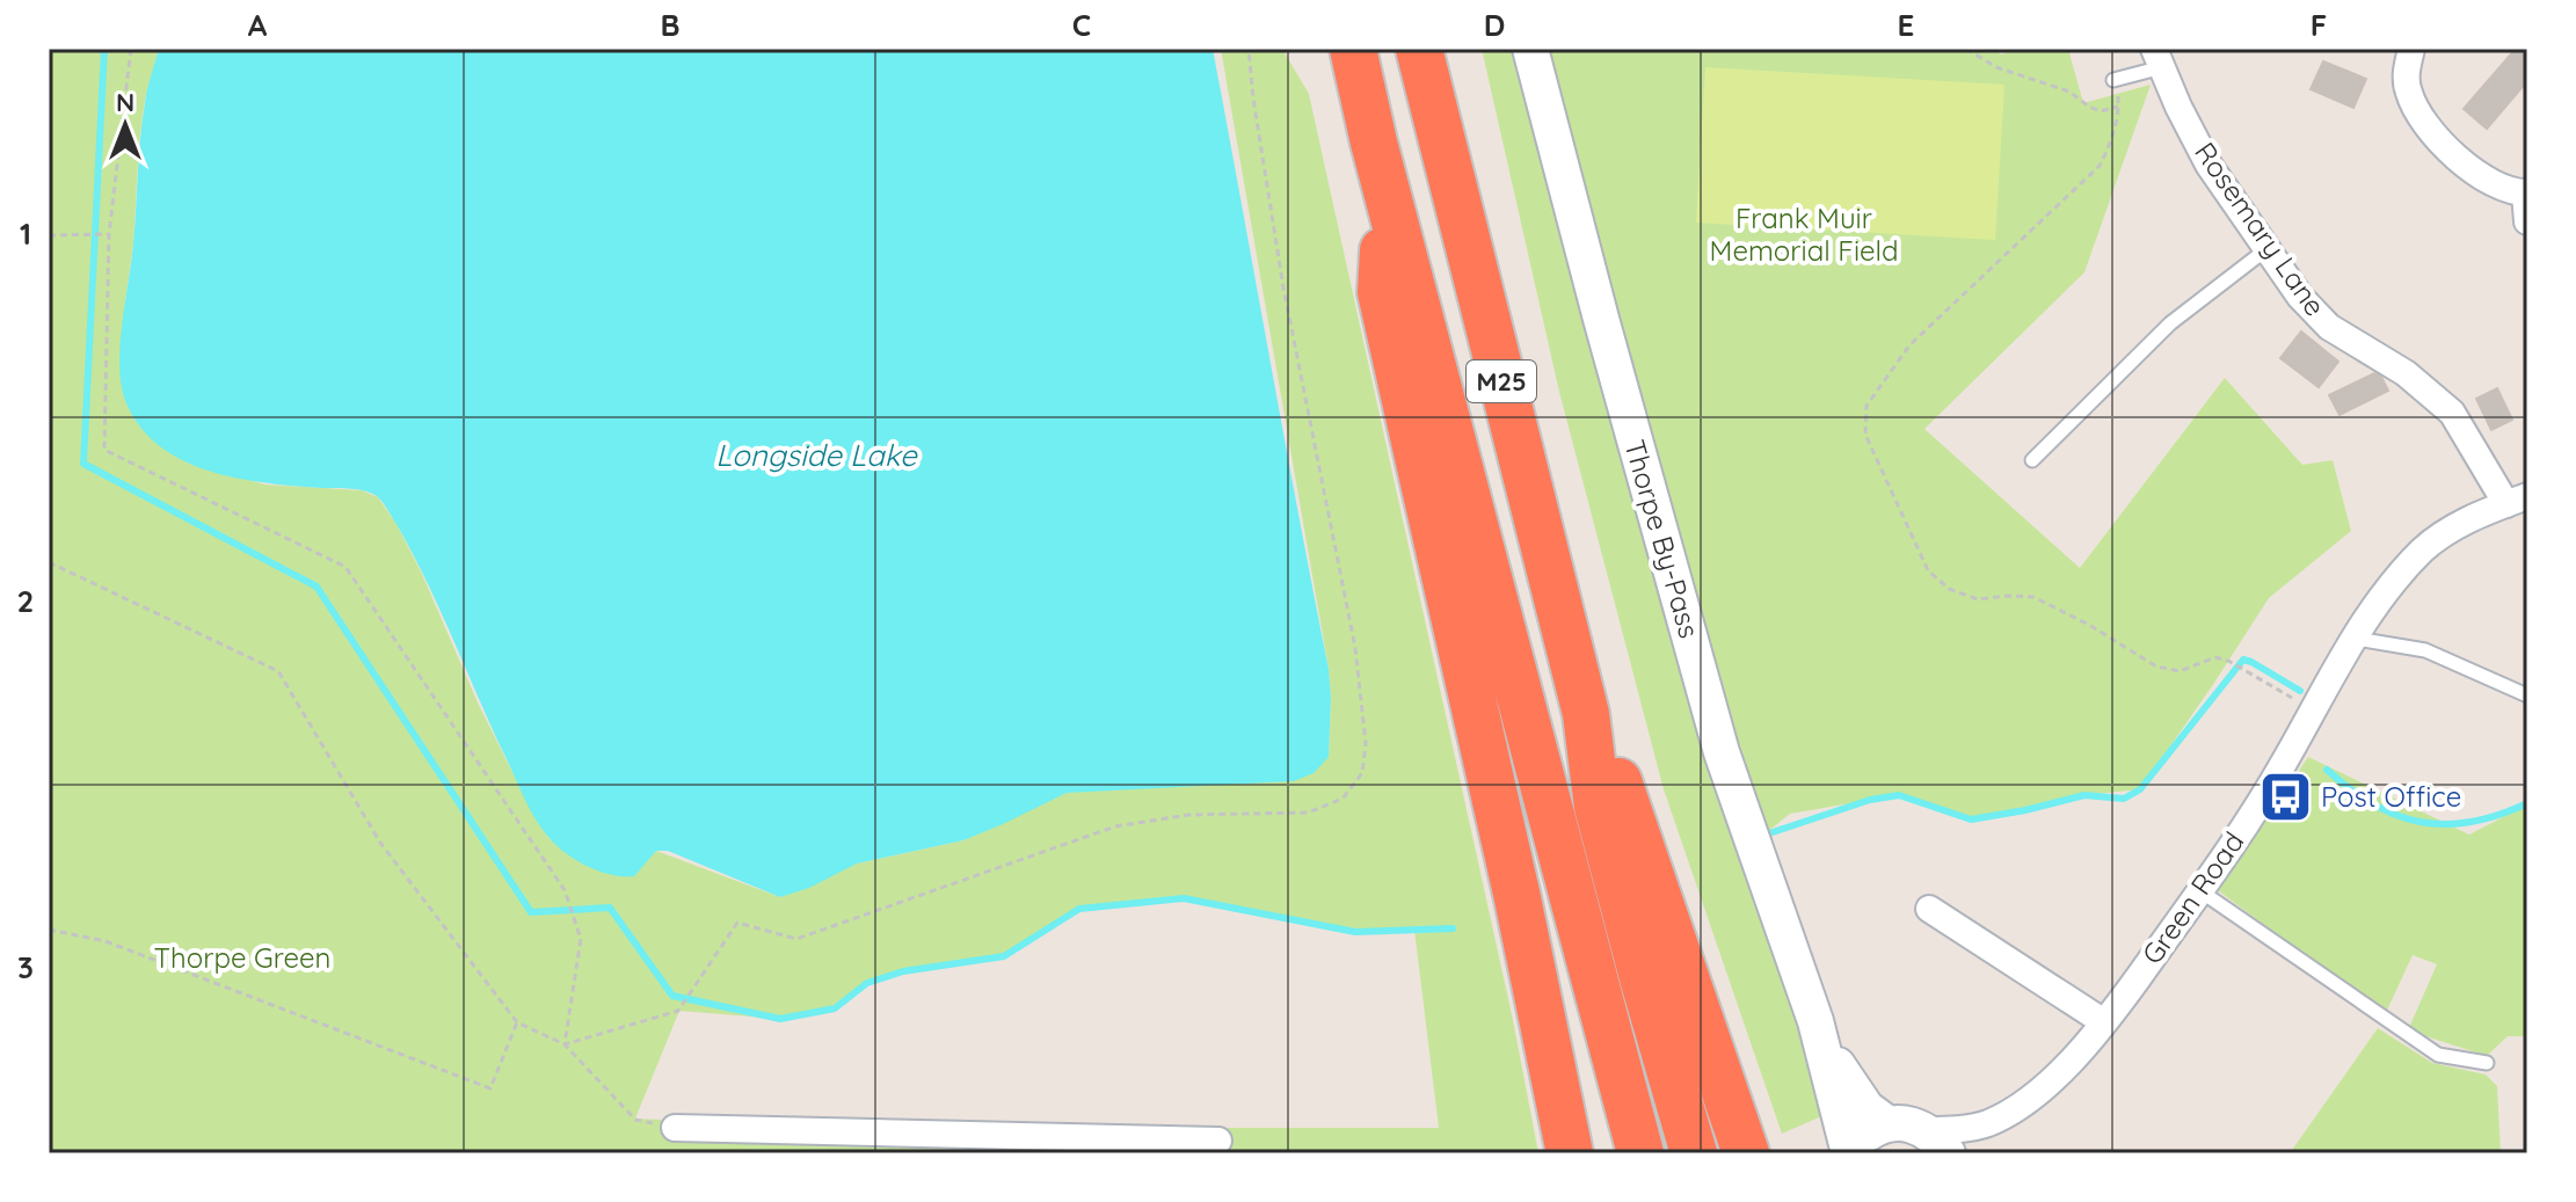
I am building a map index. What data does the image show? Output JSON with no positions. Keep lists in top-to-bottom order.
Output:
{
  "streets": {
    "highway": ["M25"],
    "main road": ["Thorpe By-Pass"],
    "street": ["Rosemary Lane", "Green Road"]
  },
  "crossings": [
    ["Rosemary Lane", "Green Road"]
  ],
  "water": ["Longside Lake"],
  "parks": ["Frank Muir Memorial Field", "Thorpe Green"],
  "places": {
    "bus stop": ["Post Office"]
  },
  "north": "top",
  "grid": {
    "columns": [
      "A",
      "B",
      "C",
      "D",
      "E",
      "F"
    ],
    "rows": ["1", "2", "3"]
  }
}
